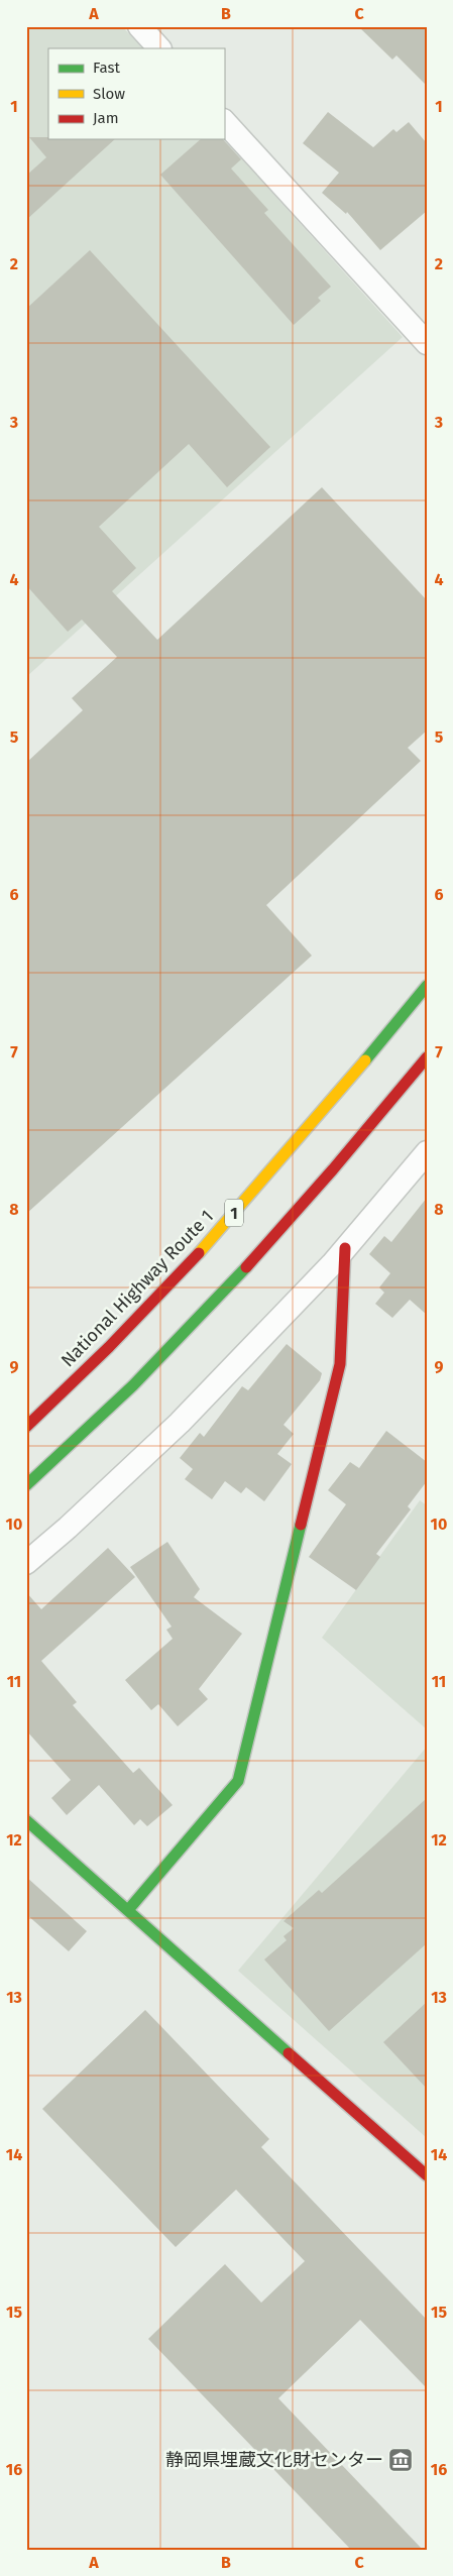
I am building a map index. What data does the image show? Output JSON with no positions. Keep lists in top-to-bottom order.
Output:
{
  "streets": {
    "main road": ["1", "National Highway Route 1"]
  },
  "places": {
    "museum": ["静岡県埋蔵文化財センター"]
  },
  "legend": ["Fast", "Slow", "Jam"],
  "grid": {
    "columns": ["A", "B", "C"],
    "rows": [
      "1",
      "2",
      "3",
      "4",
      "5",
      "6",
      "7",
      "8",
      "9",
      "10",
      "11",
      "12",
      "13",
      "14",
      "15",
      "16"
    ]
  }
}
